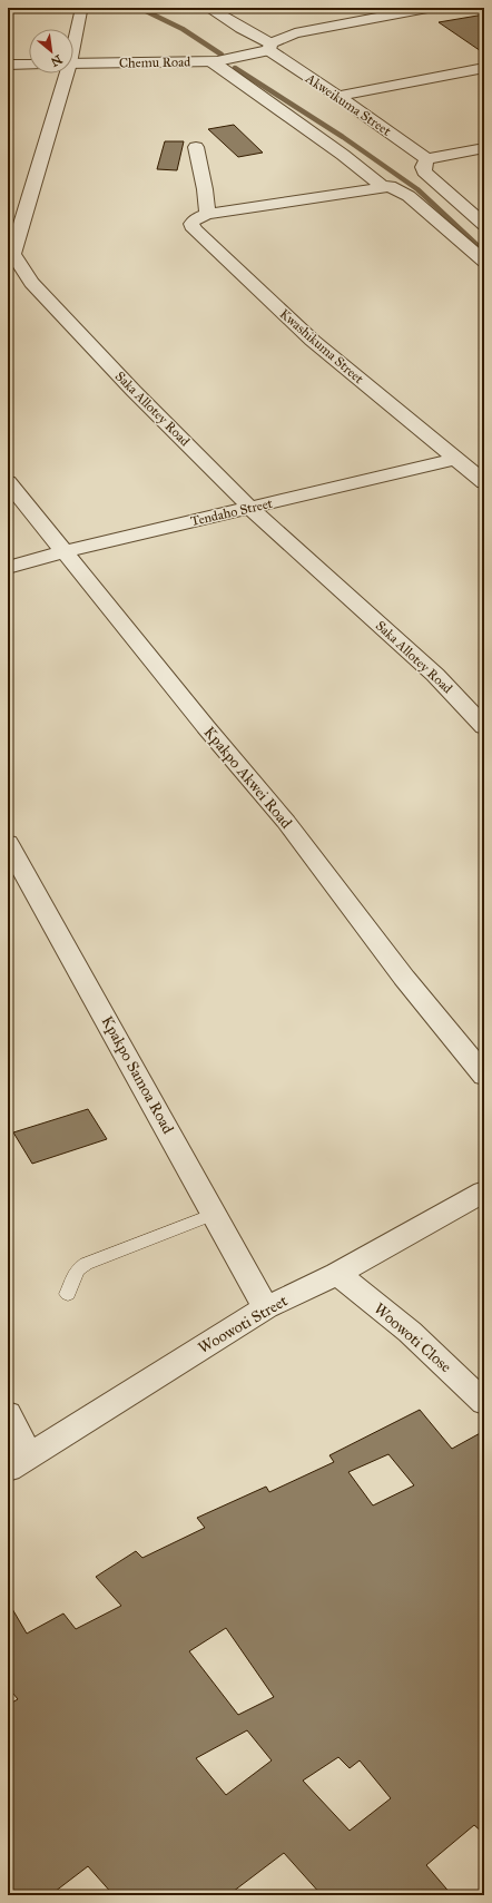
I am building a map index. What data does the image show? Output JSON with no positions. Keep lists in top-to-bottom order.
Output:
{
  "streets": {
    "street": [
      "Chemu Road",
      "Akweikuma Street",
      "Kwashikuma Street",
      "Saka Allotey Road",
      "Tendaho Street",
      "Kpakpo Akwei Road",
      "Kpakpo Samoa Road",
      "Woowoti Street",
      "Woowoti Close"
    ]
  },
  "crossings": [
    ["Chemu Road", "Akweikuma Street"],
    ["Kwashikuma Street", "Tendaho Street"],
    ["Saka Allotey Road", "Tendaho Street"],
    ["Tendaho Street", "Kpakpo Akwei Road"],
    ["Kpakpo Samoa Road", "Woowoti Street"],
    ["Woowoti Street", "Woowoti Close"]
  ],
  "north": "bottom right"
}
